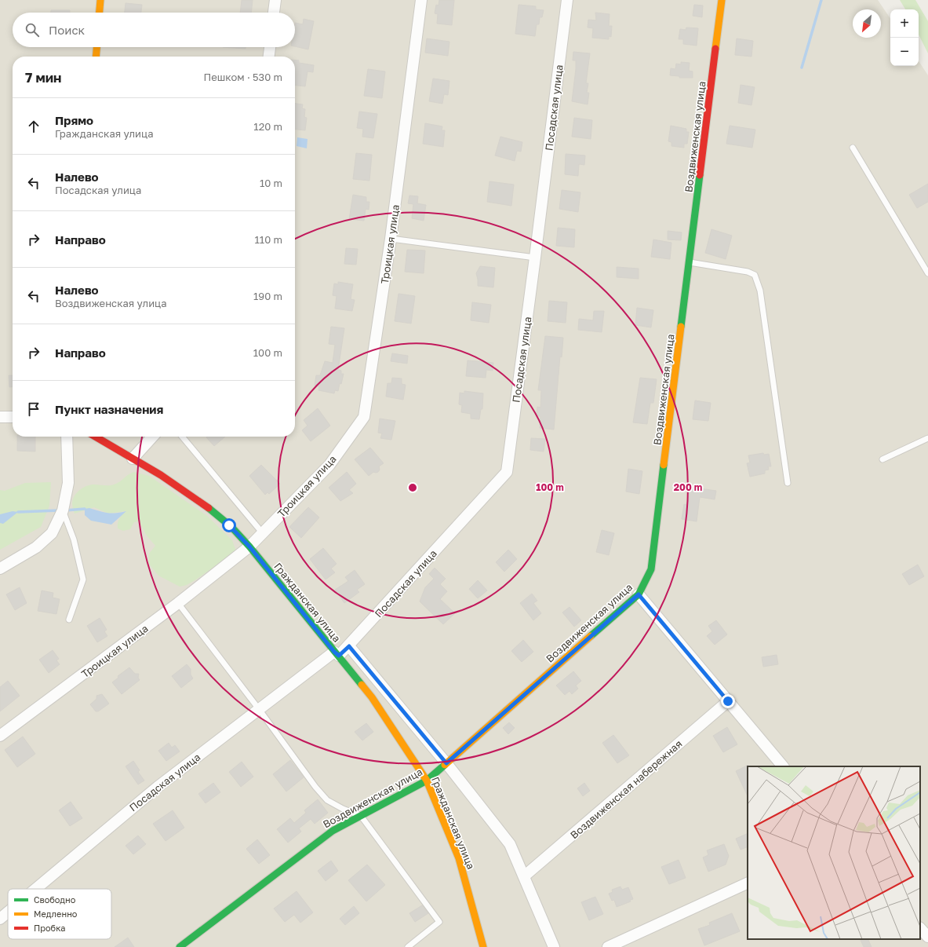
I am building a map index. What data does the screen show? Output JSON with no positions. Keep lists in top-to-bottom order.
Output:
{
  "streets": {
    "street": [
      "Посадская улица",
      "Воздвиженская улица",
      "Троицкая улица",
      "Гражданская улица",
      "Воздвиженская набережная"
    ]
  },
  "crossings": [
    ["Посадская улица", "Гражданская улица"],
    ["Воздвиженская улица", "Гражданская улица"],
    ["Троицкая улица", "Гражданская улица"]
  ],
  "legend": ["Свободно", "Медленно", "Пробка"],
  "north": "bottom left",
  "page": {
    "map_buttons": ["+", "−"],
    "search": "Поиск",
    "heading": ["7 мин", "Пешком · 530 m"],
    "list": [
      ["Прямо", "Гражданская улица", "120 m"],
      ["Налево", "Посадская улица", "10 m"],
      ["Направо", "110 m"],
      ["Налево", "Воздвиженская улица", "190 m"],
      ["Направо", "100 m"],
      "Пункт назначения"
    ]
  },
  "rings": ["100 m", "200 m"]
}
